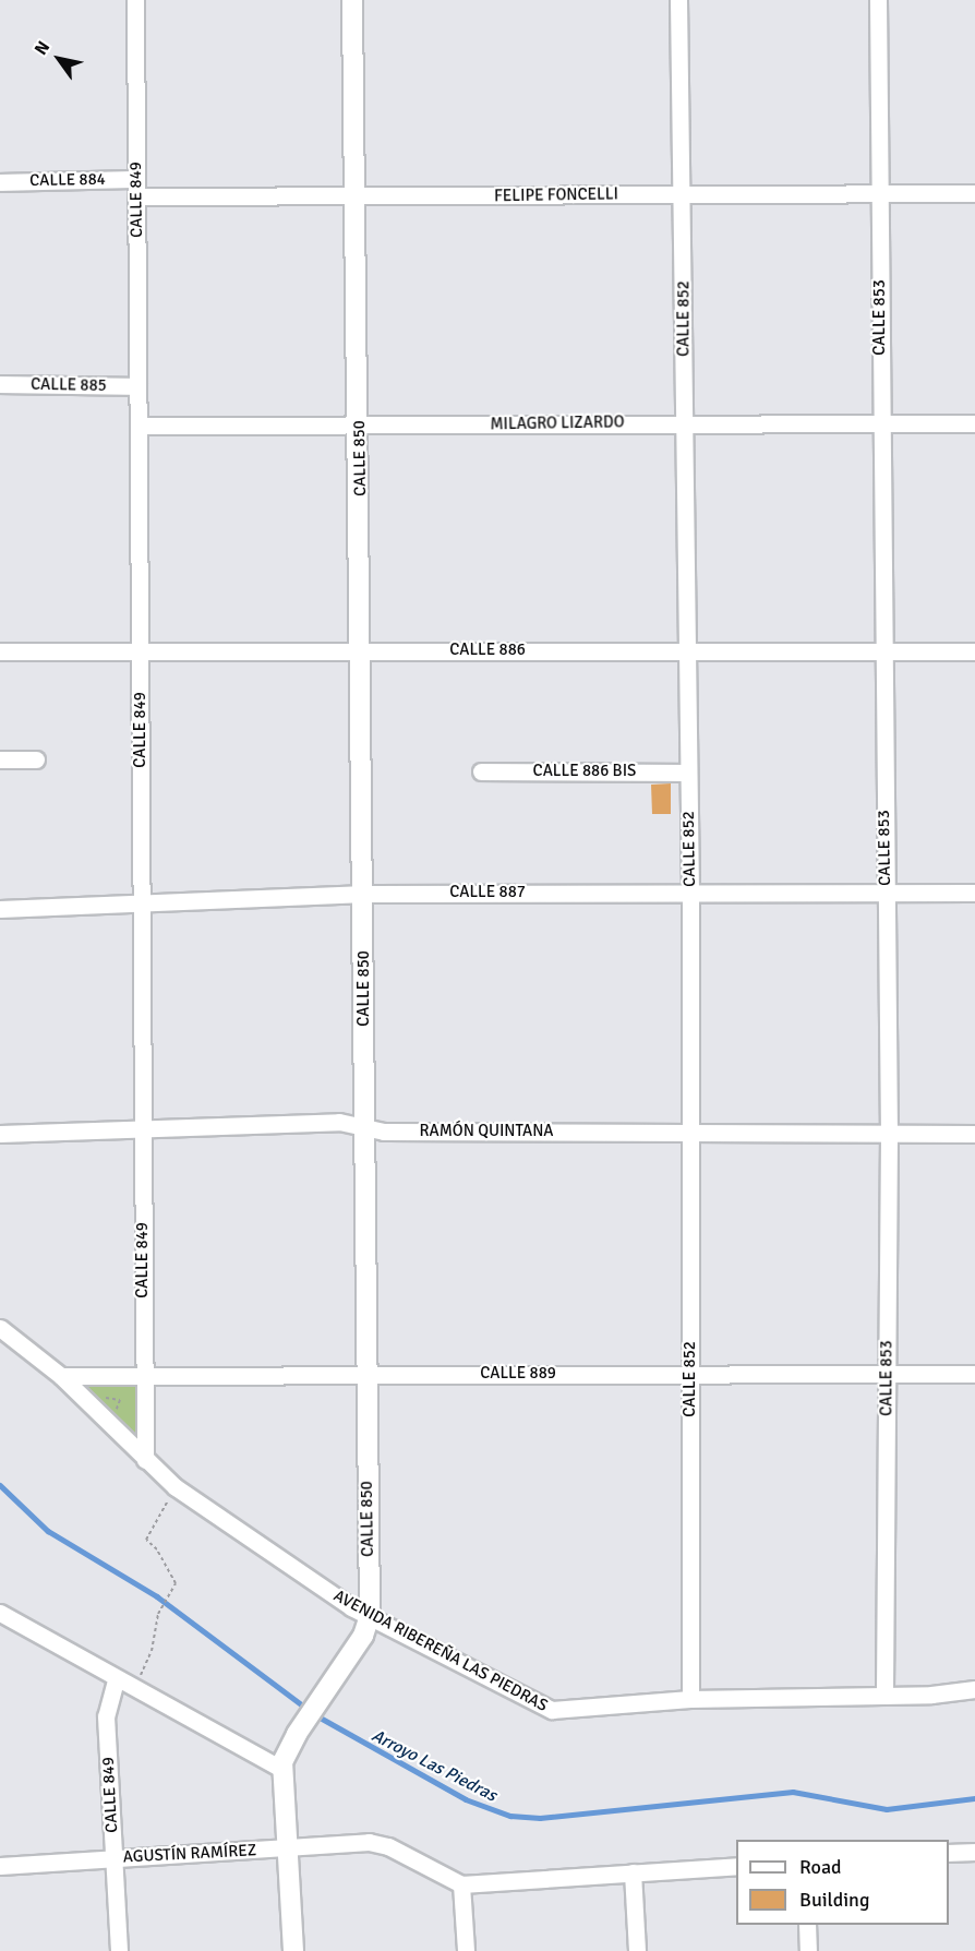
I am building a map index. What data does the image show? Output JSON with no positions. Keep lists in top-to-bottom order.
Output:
{
  "streets": {
    "main road": ["CALLE 850"],
    "street": [
      "CALLE 884",
      "FELIPE FONCELLI",
      "CALLE 849",
      "CALLE 853",
      "CALLE 852",
      "CALLE 885",
      "MILAGRO LIZARDO",
      "CALLE 886",
      "CALLE 886 BIS",
      "CALLE 887",
      "RAMÓN QUINTANA",
      "CALLE 889",
      "AVENIDA RIBEREÑA LAS PIEDRAS",
      "AGUSTÍN RAMÍREZ"
    ]
  },
  "crossings": [
    ["CALLE 884", "FELIPE FONCELLI"],
    ["CALLE 884", "CALLE 849"],
    ["FELIPE FONCELLI", "CALLE 849"],
    ["FELIPE FONCELLI", "CALLE 853"],
    ["FELIPE FONCELLI", "CALLE 852"],
    ["FELIPE FONCELLI", "CALLE 850"],
    ["CALLE 849", "CALLE 885"],
    ["CALLE 849", "MILAGRO LIZARDO"],
    ["CALLE 849", "CALLE 886"],
    ["CALLE 849", "CALLE 887"],
    ["CALLE 849", "RAMÓN QUINTANA"],
    ["CALLE 849", "CALLE 889"],
    ["CALLE 849", "AVENIDA RIBEREÑA LAS PIEDRAS"],
    ["CALLE 849", "AGUSTÍN RAMÍREZ"],
    ["CALLE 853", "MILAGRO LIZARDO"],
    ["CALLE 853", "CALLE 886"],
    ["CALLE 853", "CALLE 887"],
    ["CALLE 853", "RAMÓN QUINTANA"],
    ["CALLE 853", "CALLE 889"],
    ["CALLE 853", "AVENIDA RIBEREÑA LAS PIEDRAS"],
    ["CALLE 852", "MILAGRO LIZARDO"],
    ["CALLE 852", "CALLE 886"],
    ["CALLE 852", "CALLE 886 BIS"],
    ["CALLE 852", "CALLE 887"],
    ["CALLE 852", "RAMÓN QUINTANA"],
    ["CALLE 852", "CALLE 889"],
    ["CALLE 852", "AVENIDA RIBEREÑA LAS PIEDRAS"],
    ["MILAGRO LIZARDO", "CALLE 850"],
    ["CALLE 850", "CALLE 886"],
    ["CALLE 850", "CALLE 887"],
    ["CALLE 850", "RAMÓN QUINTANA"],
    ["CALLE 850", "CALLE 889"],
    ["CALLE 850", "AVENIDA RIBEREÑA LAS PIEDRAS"],
    ["CALLE 850", "AGUSTÍN RAMÍREZ"],
    ["CALLE 889", "AVENIDA RIBEREÑA LAS PIEDRAS"]
  ],
  "water": ["Arroyo Las Piedras"],
  "legend": ["Road", "Building"],
  "north": "top left"
}
